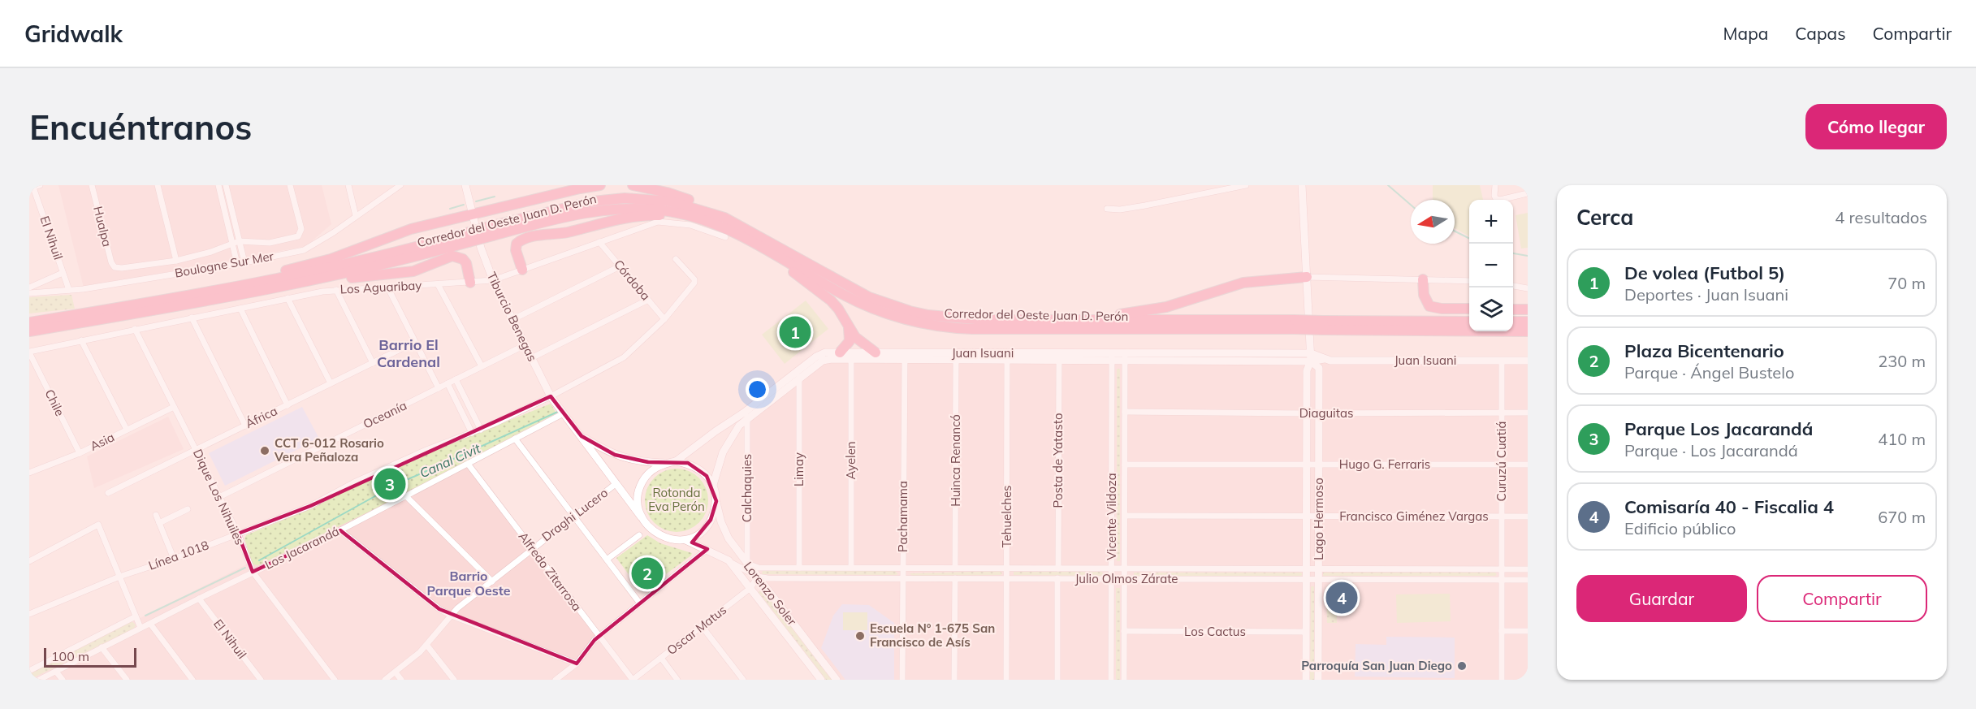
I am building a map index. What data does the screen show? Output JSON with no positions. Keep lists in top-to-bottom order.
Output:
{
  "streets": {
    "highway": ["Corredor del Oeste Juan D. Perón"],
    "street": [
      "Hualpa",
      "El Nihuil",
      "Boulogne Sur Mer",
      "Córdoba",
      "Los Aguaribay",
      "Tiburcio Benegas",
      "Juan Isuani",
      "Chile",
      "Diaguitas",
      "Oceanía",
      "África",
      "Asia",
      "Ayelen",
      "Huinca Renancó",
      "Posta de Yatasto",
      "Curuzú Cuatiá",
      "Hugo G. Ferraris",
      "Limay",
      "Calchaquies",
      "Dique Los Nihuiles",
      "Draghi Lucero",
      "Pachamama",
      "Tehuelches",
      "Vicente Vildoza",
      "Francisco Giménez Vargas",
      "Lago Hermoso",
      "Los Jacarandá",
      "Línea 1018",
      "Alfredo Zitarrosa",
      "Julio Olmos Zárate",
      "Lorenzo Soler",
      "Oscar Matus",
      "Los Cactus"
    ]
  },
  "crossings": [
    ["Corredor del Oeste Juan D. Perón", "Los Aguaribay"],
    ["El Nihuil", "Boulogne Sur Mer"],
    ["El Nihuil", "Los Jacarandá"],
    ["Córdoba", "Los Aguaribay"],
    ["Los Aguaribay", "Tiburcio Benegas"],
    ["Los Aguaribay", "Chile"],
    ["Los Aguaribay", "Dique Los Nihuiles"],
    ["Tiburcio Benegas", "Juan Isuani"],
    ["Tiburcio Benegas", "Oceanía"],
    ["Tiburcio Benegas", "Draghi Lucero"],
    ["Tiburcio Benegas", "Los Jacarandá"],
    ["Tiburcio Benegas", "Lorenzo Soler"],
    ["Juan Isuani", "Ayelen"],
    ["Juan Isuani", "Huinca Renancó"],
    ["Juan Isuani", "Posta de Yatasto"],
    ["Juan Isuani", "Curuzú Cuatiá"],
    ["Juan Isuani", "Limay"],
    ["Juan Isuani", "Calchaquies"],
    ["Juan Isuani", "Pachamama"],
    ["Juan Isuani", "Tehuelches"],
    ["Juan Isuani", "Vicente Vildoza"],
    ["Juan Isuani", "Lago Hermoso"],
    ["Juan Isuani", "Lorenzo Soler"],
    ["Chile", "Asia"],
    ["Diaguitas", "Curuzú Cuatiá"],
    ["Diaguitas", "Vicente Vildoza"],
    ["Diaguitas", "Lago Hermoso"],
    ["Oceanía", "Dique Los Nihuiles"],
    ["África", "Dique Los Nihuiles"],
    ["Asia", "Dique Los Nihuiles"],
    ["Ayelen", "Julio Olmos Zárate"],
    ["Huinca Renancó", "Julio Olmos Zárate"],
    ["Posta de Yatasto", "Julio Olmos Zárate"],
    ["Curuzú Cuatiá", "Hugo G. Ferraris"],
    ["Curuzú Cuatiá", "Francisco Giménez Vargas"],
    ["Curuzú Cuatiá", "Julio Olmos Zárate"],
    ["Hugo G. Ferraris", "Vicente Vildoza"],
    ["Hugo G. Ferraris", "Lago Hermoso"],
    ["Limay", "Julio Olmos Zárate"],
    ["Calchaquies", "Julio Olmos Zárate"],
    ["Calchaquies", "Lorenzo Soler"],
    ["Dique Los Nihuiles", "Los Jacarandá"],
    ["Dique Los Nihuiles", "Línea 1018"],
    ["Draghi Lucero", "Alfredo Zitarrosa"],
    ["Pachamama", "Julio Olmos Zárate"],
    ["Tehuelches", "Julio Olmos Zárate"],
    ["Vicente Vildoza", "Francisco Giménez Vargas"],
    ["Vicente Vildoza", "Julio Olmos Zárate"],
    ["Vicente Vildoza", "Los Cactus"],
    ["Francisco Giménez Vargas", "Lago Hermoso"],
    ["Lago Hermoso", "Julio Olmos Zárate"],
    ["Lago Hermoso", "Los Cactus"],
    ["Los Jacarandá", "Alfredo Zitarrosa"],
    ["Alfredo Zitarrosa", "Oscar Matus"],
    ["Julio Olmos Zárate", "Lorenzo Soler"],
    ["Julio Olmos Zárate", "Oscar Matus"],
    ["Lorenzo Soler", "Oscar Matus"]
  ],
  "districts": ["Barrio El Cardenal", "Barrio Parque Oeste"],
  "water": ["Canal Civit"],
  "parks": ["Rotonda Eva Perón"],
  "places": ["CCT 6-012 Rosario Vera Peñaloza", "Escuela N° 1-675 San Francisco de Asís", "Parroquía San Juan Diego"],
  "scale_bar": "100 m",
  "north": "left",
  "page": {
    "header": "Gridwalk",
    "nav": ["Mapa", "Capas", "Compartir"],
    "buttons": [
      "Cómo llegar",
      ["Guardar", "Compartir"]
    ],
    "title": "Encuéntranos",
    "heading": ["Cerca", "4 resultados"],
    "map_buttons": ["+", "−"],
    "list": [
      {
        "mark": "1",
        "name": "De volea (Futbol 5)",
        "note": "Deportes · Juan Isuani",
        "value": "70 m"
      },
      {
        "mark": "2",
        "name": "Plaza Bicentenario",
        "note": "Parque · Ángel Bustelo",
        "value": "230 m"
      },
      {
        "mark": "3",
        "name": "Parque Los Jacarandá",
        "note": "Parque · Los Jacarandá",
        "value": "410 m"
      },
      {
        "mark": "4",
        "name": "Comisaría 40 - Fiscalia 4",
        "note": "Edificio público",
        "value": "670 m"
      }
    ],
    "pins": [
      "1",
      "3",
      "2",
      "4"
    ],
    "scale": "100 m"
  }
}
